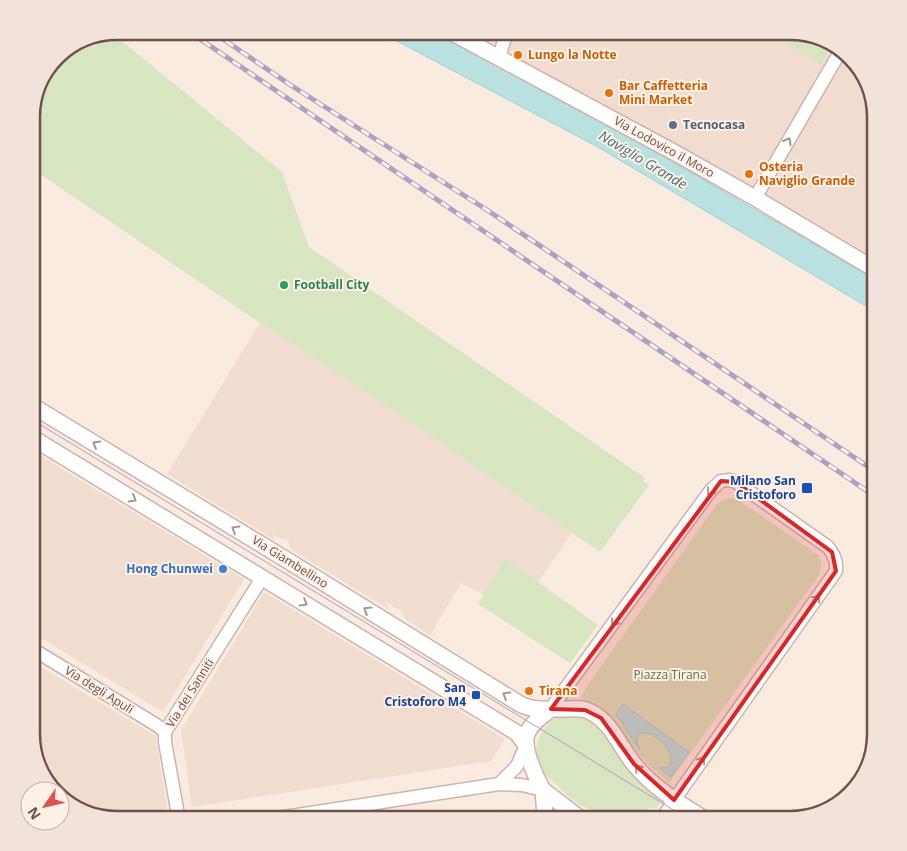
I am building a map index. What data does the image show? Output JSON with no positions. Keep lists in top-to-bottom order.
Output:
{
  "streets": {
    "street": [
      "Via Lodovico il Moro",
      "Via Giambellino",
      "Via degli Apuli",
      "Via dei Sanniti"
    ]
  },
  "crossings": [
    ["Via degli Apuli", "Via dei Sanniti"]
  ],
  "water": ["Naviglio Grande"],
  "parks": ["Piazza Tirana"],
  "places": {
    "other": [
      "Lungo la Notte",
      "Bar Caffetteria Mini Market",
      "Tecnocasa",
      "Osteria Naviglio Grande",
      "Football City",
      "Hong Chunwei",
      "Tirana"
    ],
    "transit": ["Milano San Cristoforo", "San Cristoforo M4"]
  },
  "north": "bottom left"
}
